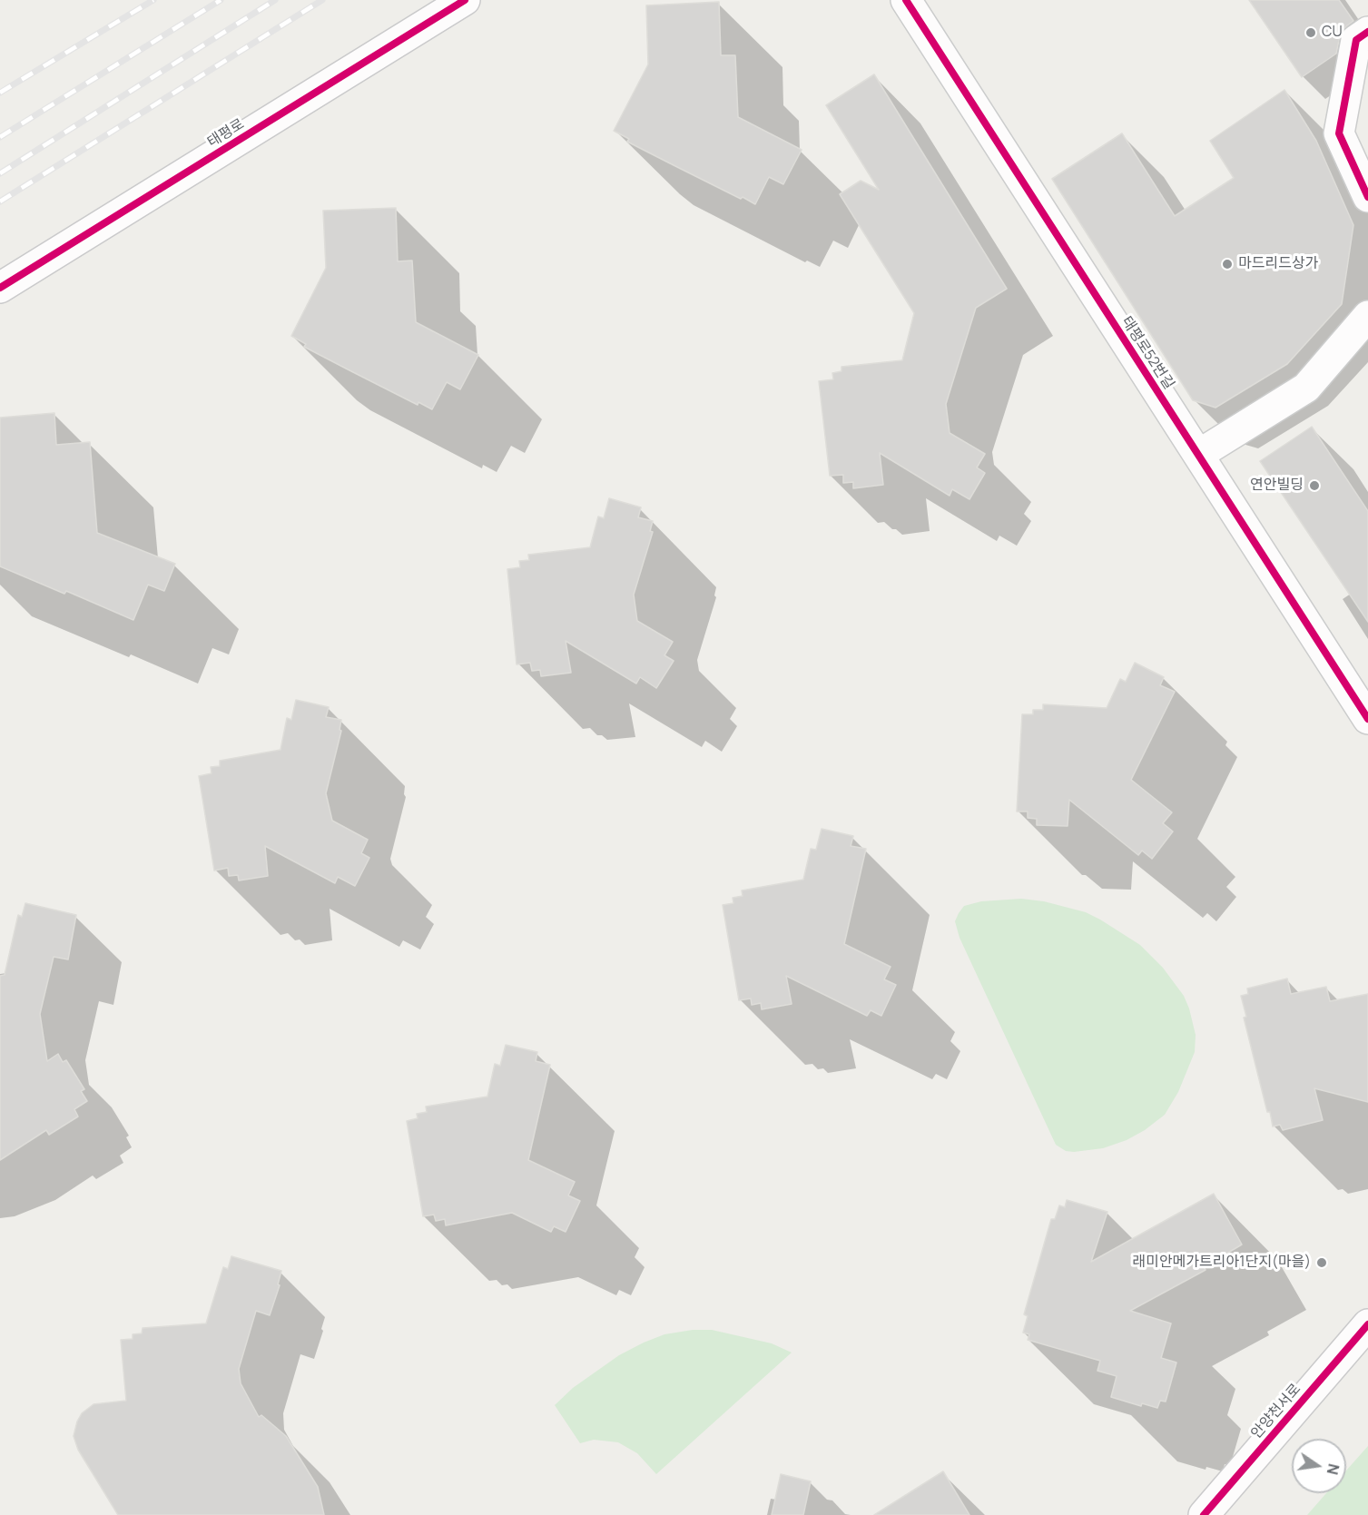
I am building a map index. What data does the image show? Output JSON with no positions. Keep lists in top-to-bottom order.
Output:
{
  "streets": {
    "street": ["태평로", "태평로52번길", "안양천서로"]
  },
  "places": [
    "CU",
    "마드리드상가",
    "연안빌딩",
    "래미안메가트리아1단지(마을)"
  ],
  "north": "right"
}
